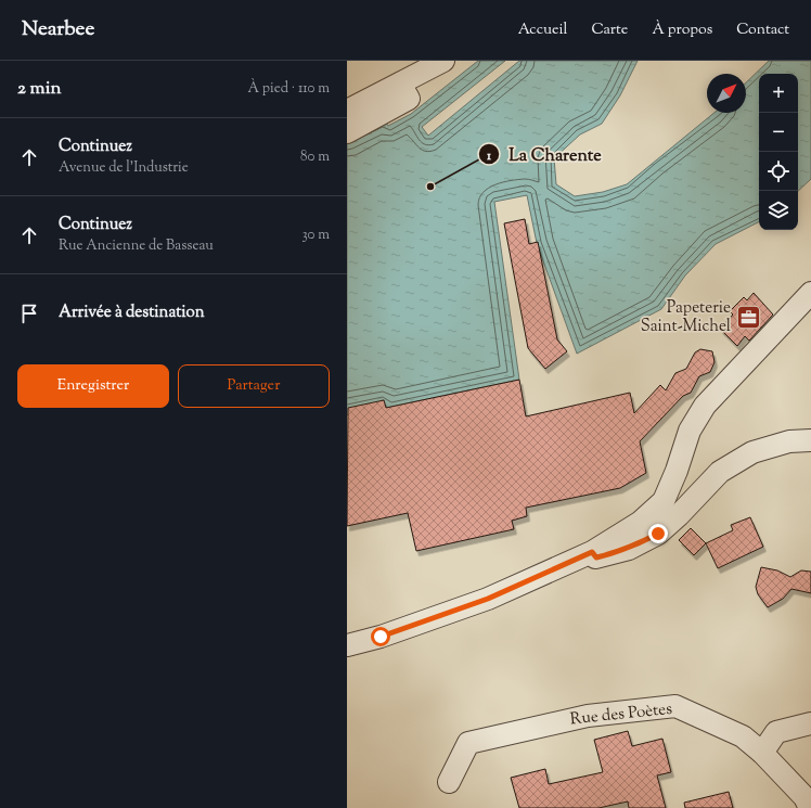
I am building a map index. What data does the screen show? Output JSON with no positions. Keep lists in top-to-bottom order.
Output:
{
  "streets": {
    "street": ["Rue des Poètes"]
  },
  "places": {
    "other": ["La Charente"],
    "office": ["Papeterie Saint-Michel"]
  },
  "north": "top right",
  "page": {
    "header": "Nearbee",
    "nav": [
      "Accueil",
      "Carte",
      "À propos",
      "Contact"
    ],
    "heading": ["2 min", "À pied · 110 m"],
    "map_buttons": ["+", "−"],
    "list": [
      ["Continuez", "Avenue de l'Industrie", "80 m"],
      ["Continuez", "Rue Ancienne de Basseau", "30 m"],
      "Arrivée à destination"
    ],
    "buttons": ["Enregistrer", "Partager"]
  }
}
